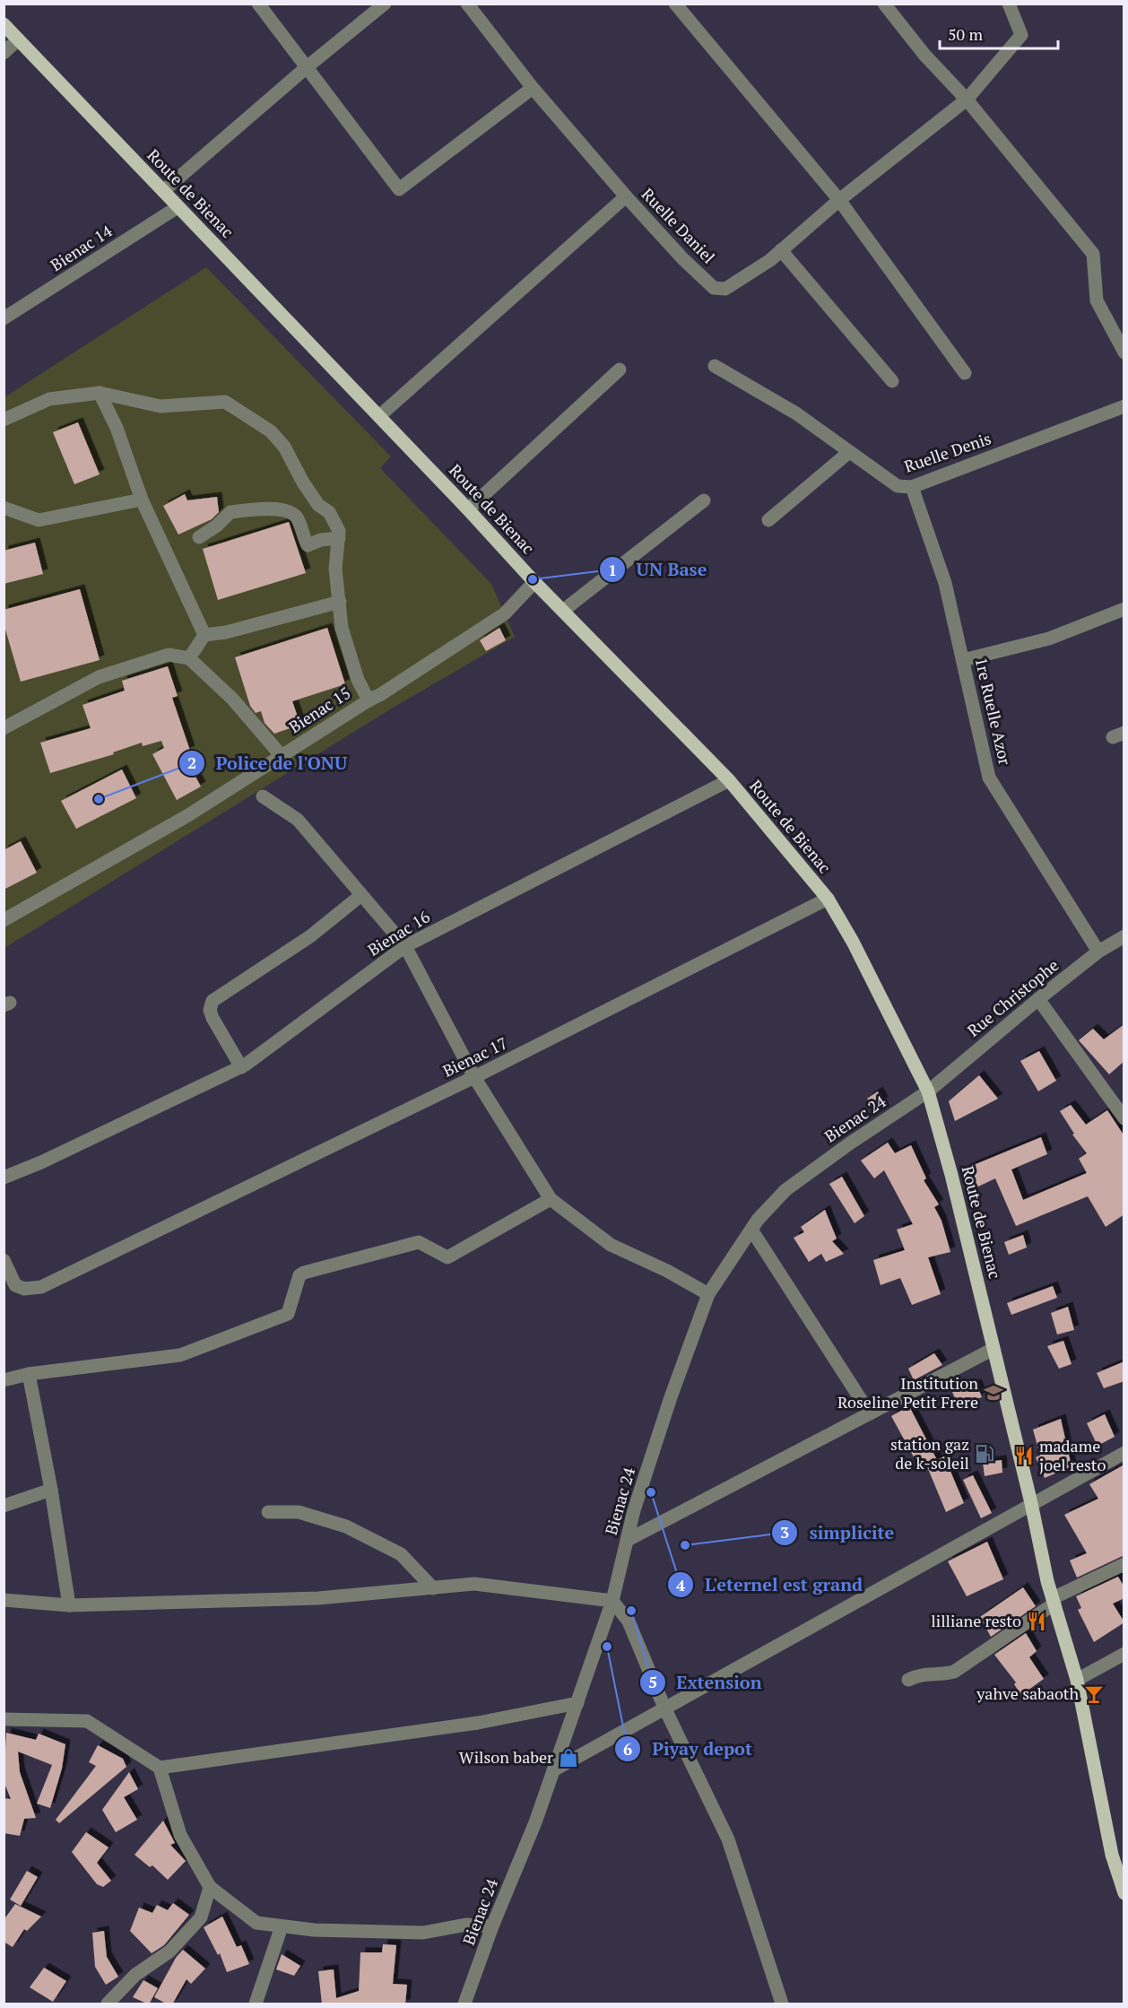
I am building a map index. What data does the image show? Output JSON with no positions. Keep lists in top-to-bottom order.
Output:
{
  "streets": {
    "main road": ["Route de Bienac"],
    "street": [
      "Ruelle Daniel",
      "Bienac 14",
      "Ruelle Denis",
      "Bienac 15",
      "1re Ruelle Azor",
      "Bienac 16",
      "Rue Christophe",
      "Bienac 17",
      "Bienac 24"
    ]
  },
  "crossings": [
    ["Route de Bienac", "Ruelle Daniel"],
    ["Route de Bienac", "Bienac 14"],
    ["Route de Bienac", "Bienac 15"],
    ["Route de Bienac", "Bienac 16"],
    ["Route de Bienac", "Rue Christophe"],
    ["Route de Bienac", "Bienac 17"],
    ["Route de Bienac", "Bienac 24"],
    ["Ruelle Denis", "1re Ruelle Azor"],
    ["1re Ruelle Azor", "Rue Christophe"],
    ["Rue Christophe", "Bienac 24"]
  ],
  "places": {
    "other": [
      "UN Base",
      "Police de l'ONU",
      "L'eternel est grand",
      "simplicite",
      "Extension",
      "Piyay depot"
    ],
    "school or university": ["Institution Roseline Petit Frere"],
    "fuel station": ["station gaz de k-soleil"],
    "restaurant": ["madame joel resto", "lilliane resto"],
    "bar": ["yahve sabaoth"],
    "shop": ["Wilson baber"]
  },
  "scale_bar": "50 m"
}
